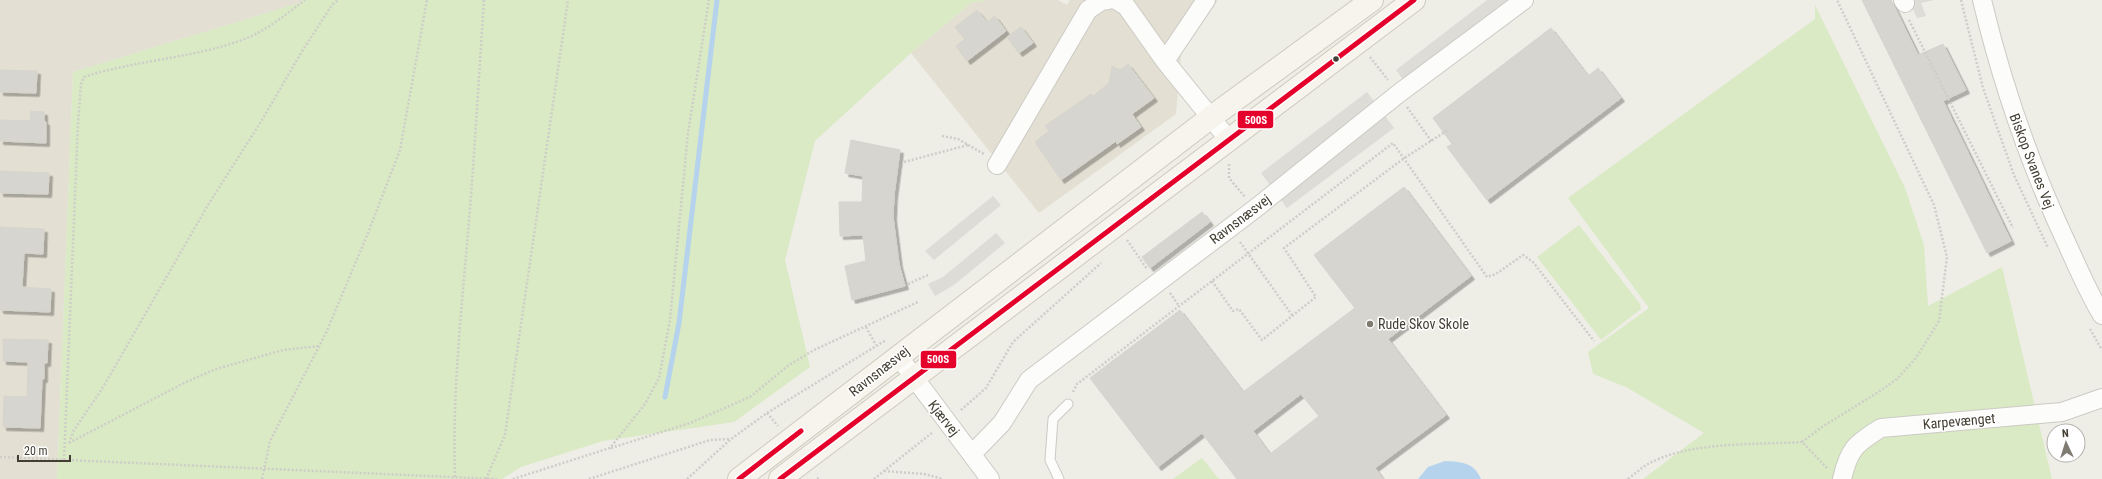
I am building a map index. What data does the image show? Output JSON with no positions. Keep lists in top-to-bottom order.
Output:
{
  "streets": {
    "main road": ["Ravnsnæsvej"],
    "street": ["Biskop Svanes Vej", "Kjærvej", "Karpevænget"]
  },
  "crossings": [
    ["Ravnsnæsvej", "Kjærvej"]
  ],
  "places": ["Rude Skov Skole"],
  "lines": ["transit line 500S"],
  "scale_bar": "20 m",
  "north": "top"
}
